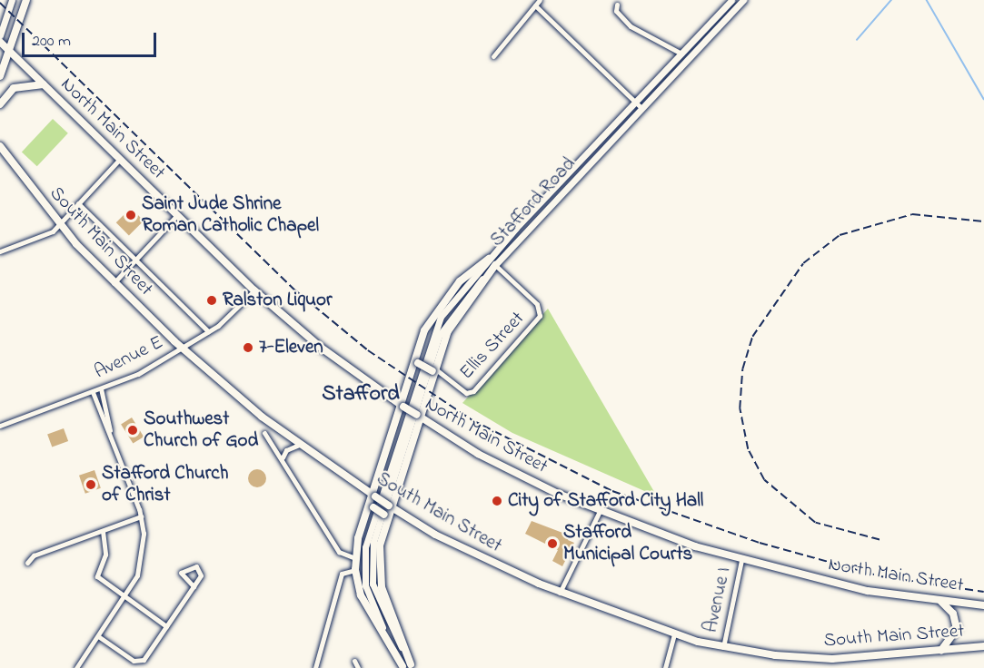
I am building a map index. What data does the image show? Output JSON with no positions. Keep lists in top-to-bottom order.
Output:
{
  "streets": {
    "highway": ["North Main Street", "South Main Street"],
    "main road": ["Stafford Road"],
    "street": ["Ellis Street", "Avenue E", "Avenue I"]
  },
  "crossings": [
    ["North Main Street", "Avenue E"],
    ["North Main Street", "Avenue I"],
    ["Stafford Road", "Ellis Street"],
    ["South Main Street", "Avenue E"],
    ["South Main Street", "Avenue I"]
  ],
  "districts": ["Stafford"],
  "places": [
    "Saint Jude Shrine Roman Catholic Chapel",
    "Ralston Liquor",
    "7-Eleven",
    "Southwest Church of God",
    "Stafford Church of Christ",
    "City of Stafford City Hall",
    "Stafford Municipal Courts"
  ],
  "scale_bar": "200 m"
}
